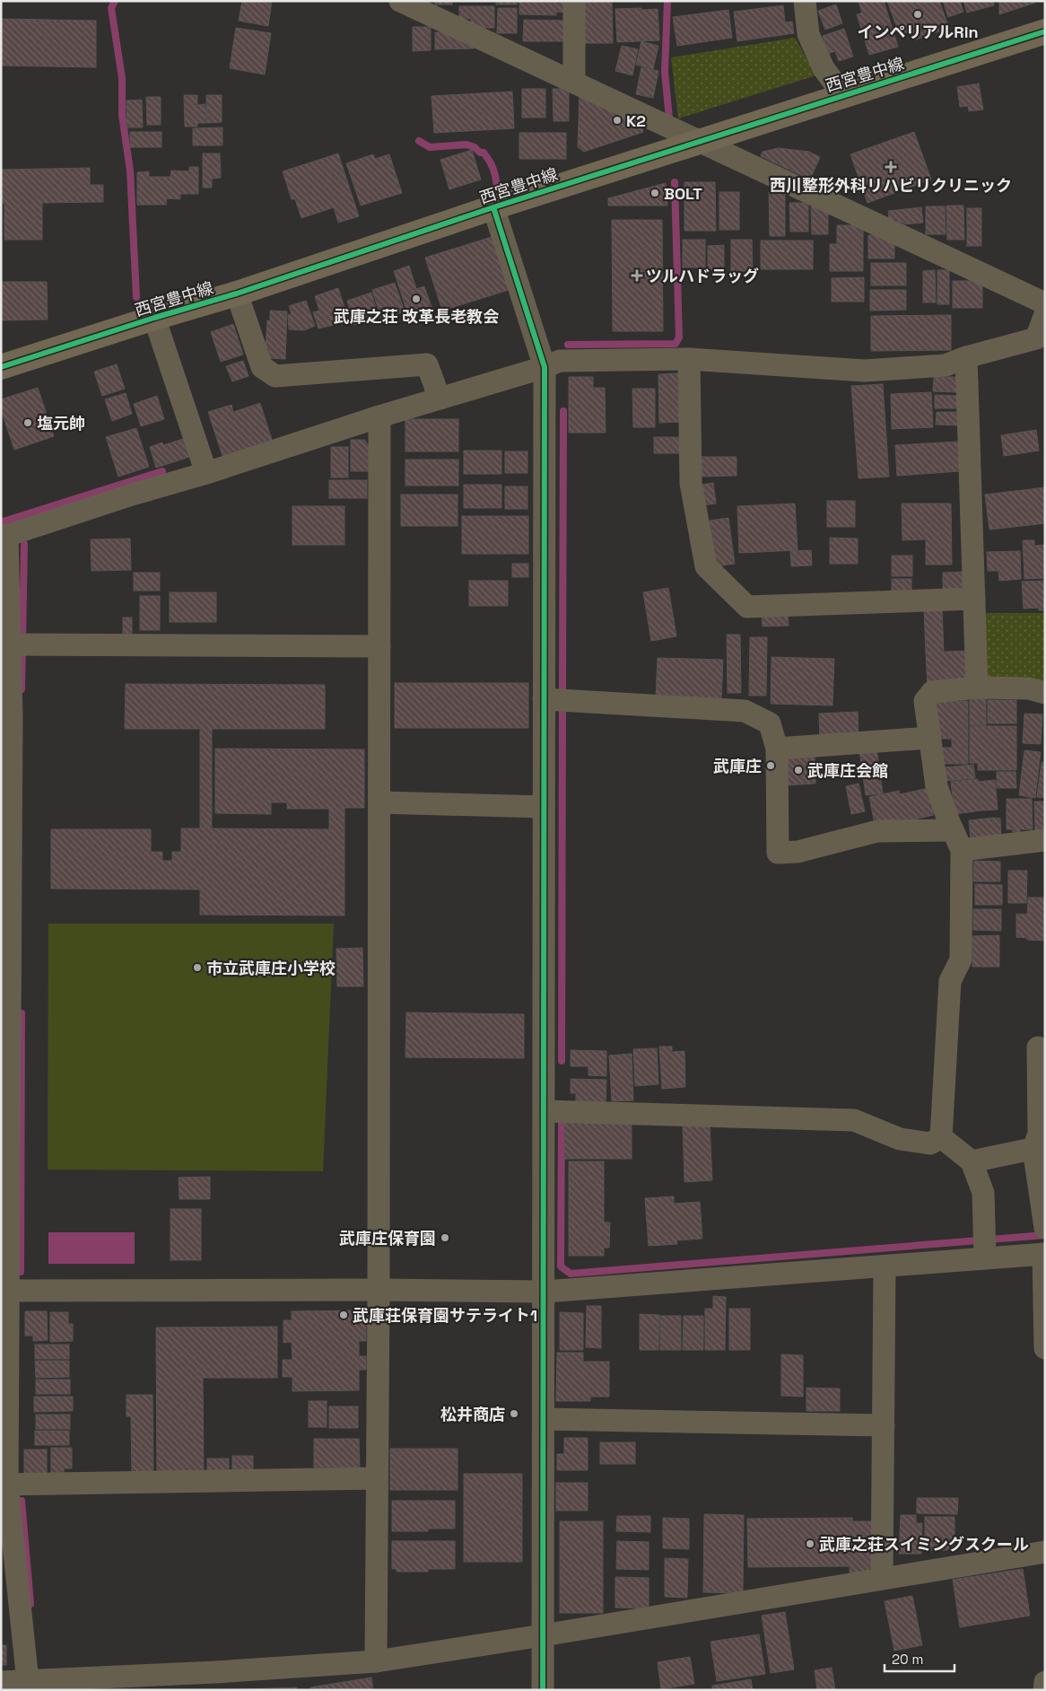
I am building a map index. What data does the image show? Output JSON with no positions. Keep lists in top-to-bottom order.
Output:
{
  "streets": {
    "main road": ["西宮豊中線"]
  },
  "places": {
    "other": [
      "インペリアルRin",
      "K2",
      "BOLT",
      "武庫之荘 改革長老教会",
      "塩元帥",
      "武庫庄",
      "武庫庄会館",
      "市立武庫庄小学校",
      "武庫庄保育園",
      "武庫荘保育園サテライト1",
      "松井商店",
      "武庫之荘スイミングスクール"
    ],
    "health": ["西川整形外科リハビリクリニック", "ツルハドラッグ"]
  },
  "scale_bar": "20 m"
}
